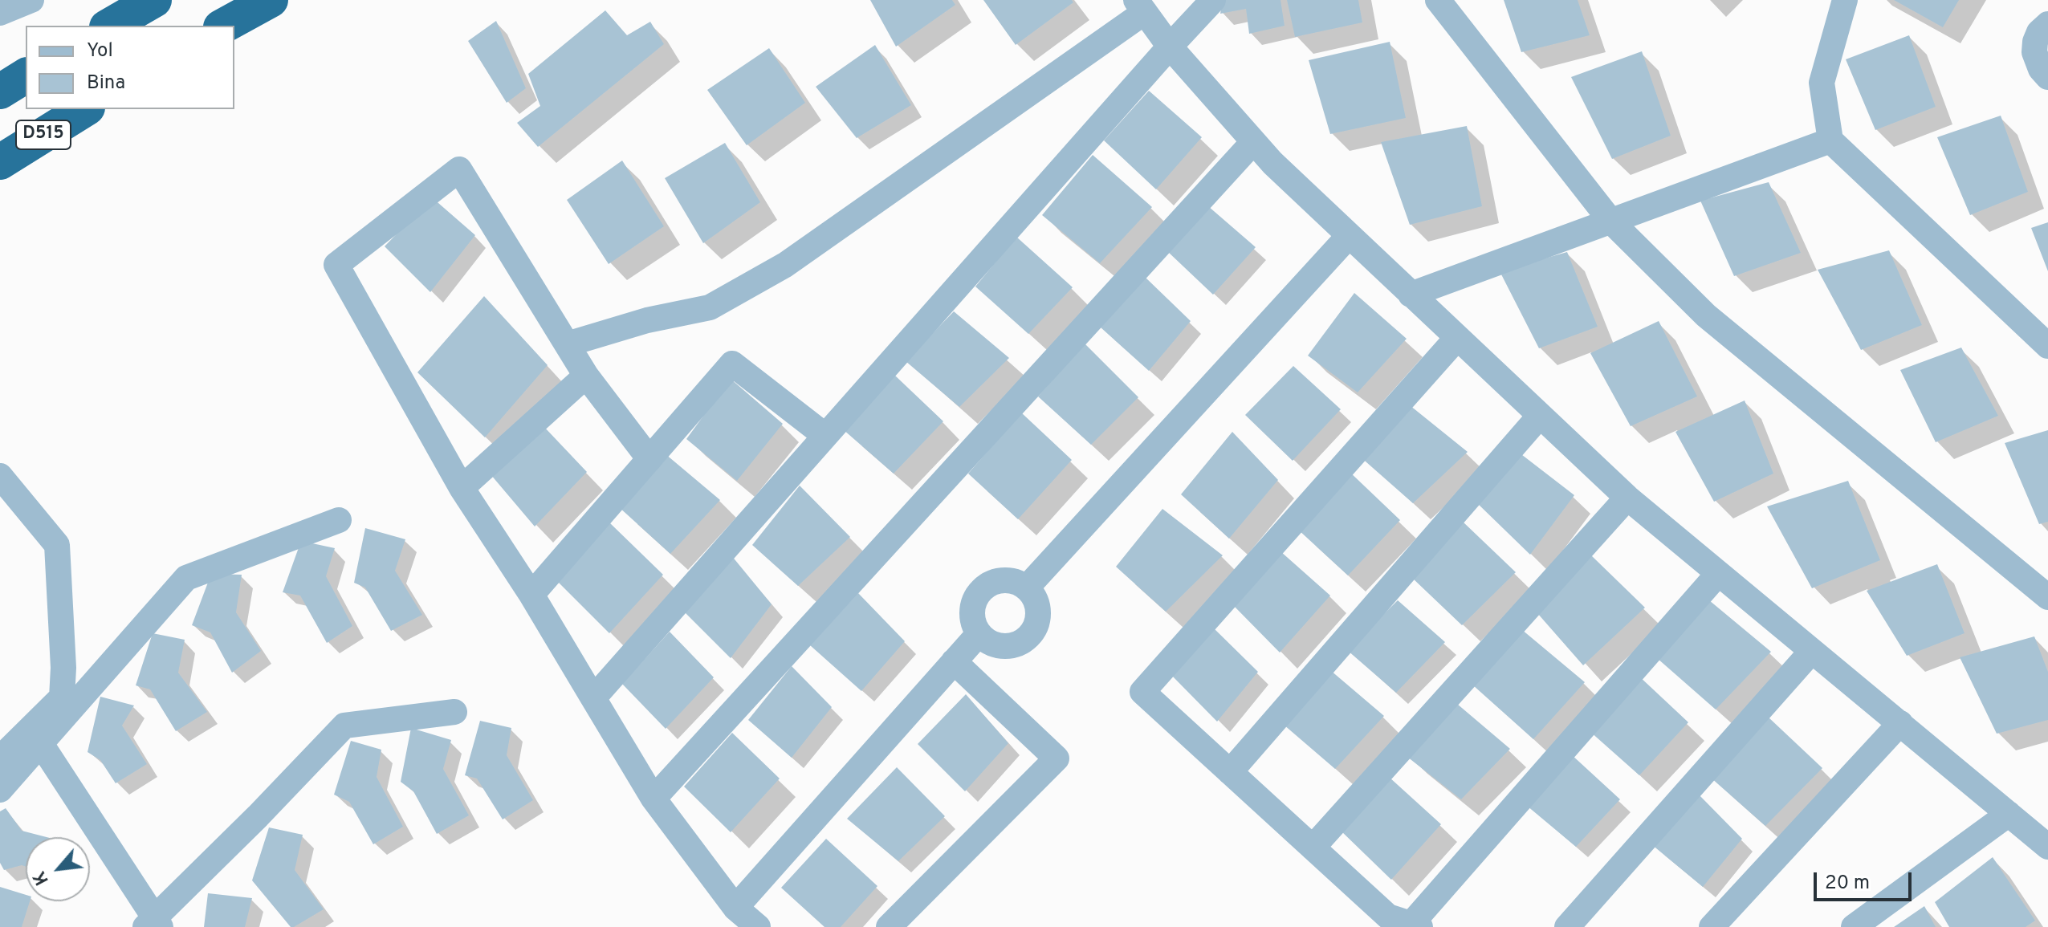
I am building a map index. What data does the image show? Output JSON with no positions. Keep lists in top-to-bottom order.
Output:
{
  "streets": {
    "highway": ["D515"]
  },
  "legend": ["Yol", "Bina"],
  "scale_bar": "20 m",
  "north": "bottom left"
}
